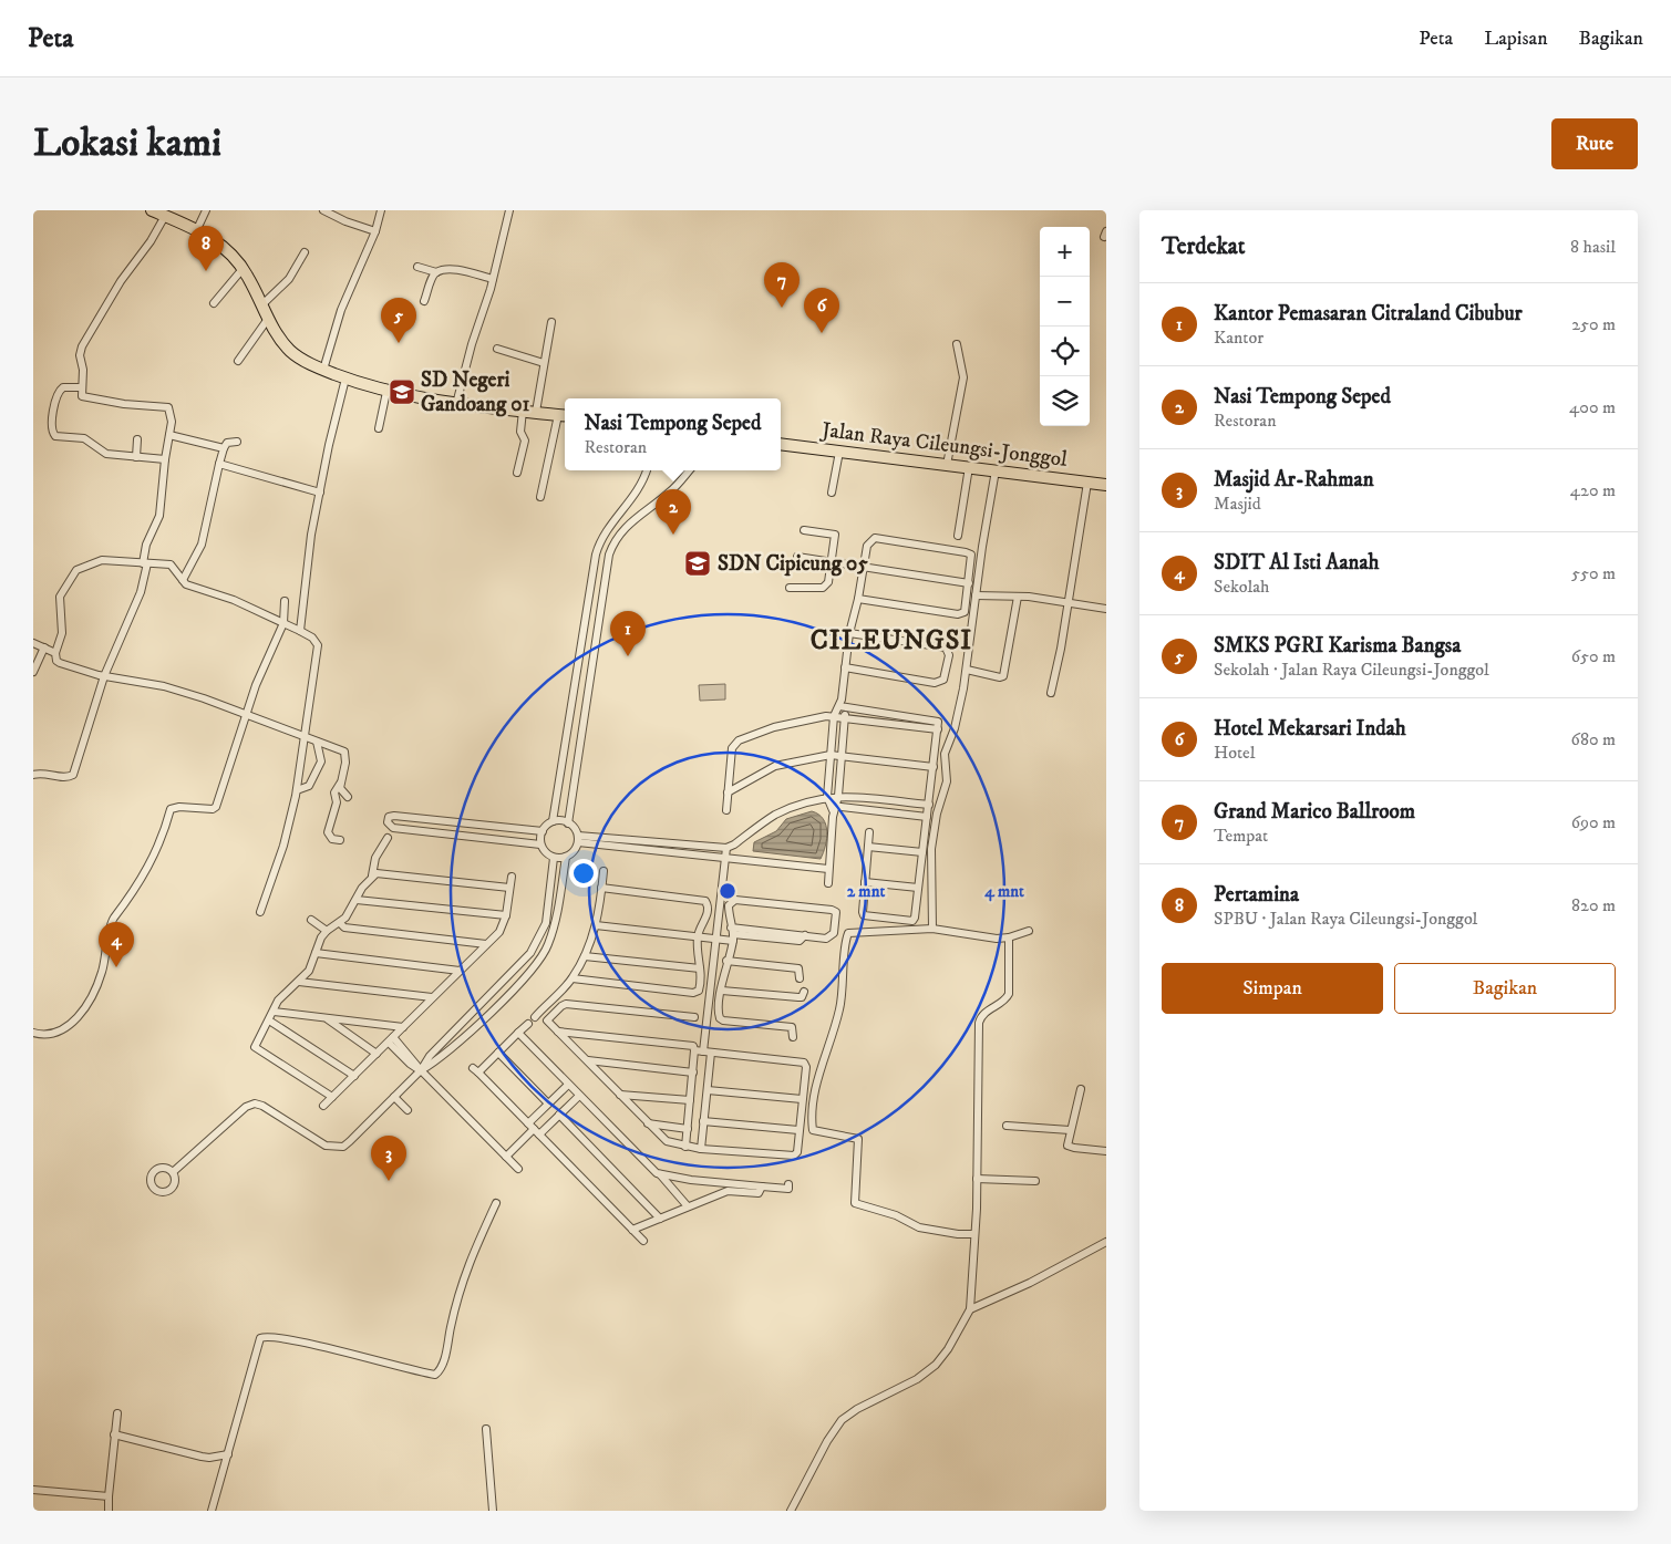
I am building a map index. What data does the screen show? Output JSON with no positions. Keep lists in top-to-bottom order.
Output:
{
  "streets": {
    "main road": ["Jalan Raya Cileungsi-Jonggol"]
  },
  "districts": ["CILEUNGSI"],
  "places": {
    "school or university": ["SD Negeri Gandoang 01", "SDN Cipicung 05"]
  },
  "page": {
    "header": "Peta",
    "nav": ["Peta", "Lapisan", "Bagikan"],
    "buttons": [
      "Rute",
      ["Simpan", "Bagikan"]
    ],
    "title": "Lokasi kami",
    "heading": ["Terdekat", "8 hasil"],
    "pins": [
      "8",
      "7",
      "6",
      "5",
      "2",
      "1",
      "4",
      "3"
    ],
    "map_buttons": ["+", "−"],
    "list": [
      {
        "mark": "1",
        "name": "Kantor Pemasaran Citraland Cibubur",
        "note": "Kantor",
        "value": "250 m"
      },
      {
        "mark": "2",
        "name": "Nasi Tempong Seped",
        "note": "Restoran",
        "value": "400 m"
      },
      {
        "mark": "3",
        "name": "Masjid Ar-Rahman",
        "note": "Masjid",
        "value": "420 m"
      },
      {
        "mark": "4",
        "name": "SDIT Al Isti Aanah",
        "note": "Sekolah",
        "value": "550 m"
      },
      {
        "mark": "5",
        "name": "SMKS PGRI Karisma Bangsa",
        "note": "Sekolah · Jalan Raya Cileungsi-Jonggol",
        "value": "650 m"
      },
      {
        "mark": "6",
        "name": "Hotel Mekarsari Indah",
        "note": "Hotel",
        "value": "680 m"
      },
      {
        "mark": "7",
        "name": "Grand Marico Ballroom",
        "note": "Tempat",
        "value": "690 m"
      },
      {
        "mark": "8",
        "name": "Pertamina",
        "note": "SPBU · Jalan Raya Cileungsi-Jonggol",
        "value": "820 m"
      }
    ],
    "popup": ["Nasi Tempong Seped", "Restoran"]
  },
  "rings": ["2 mnt", "4 mnt"]
}
